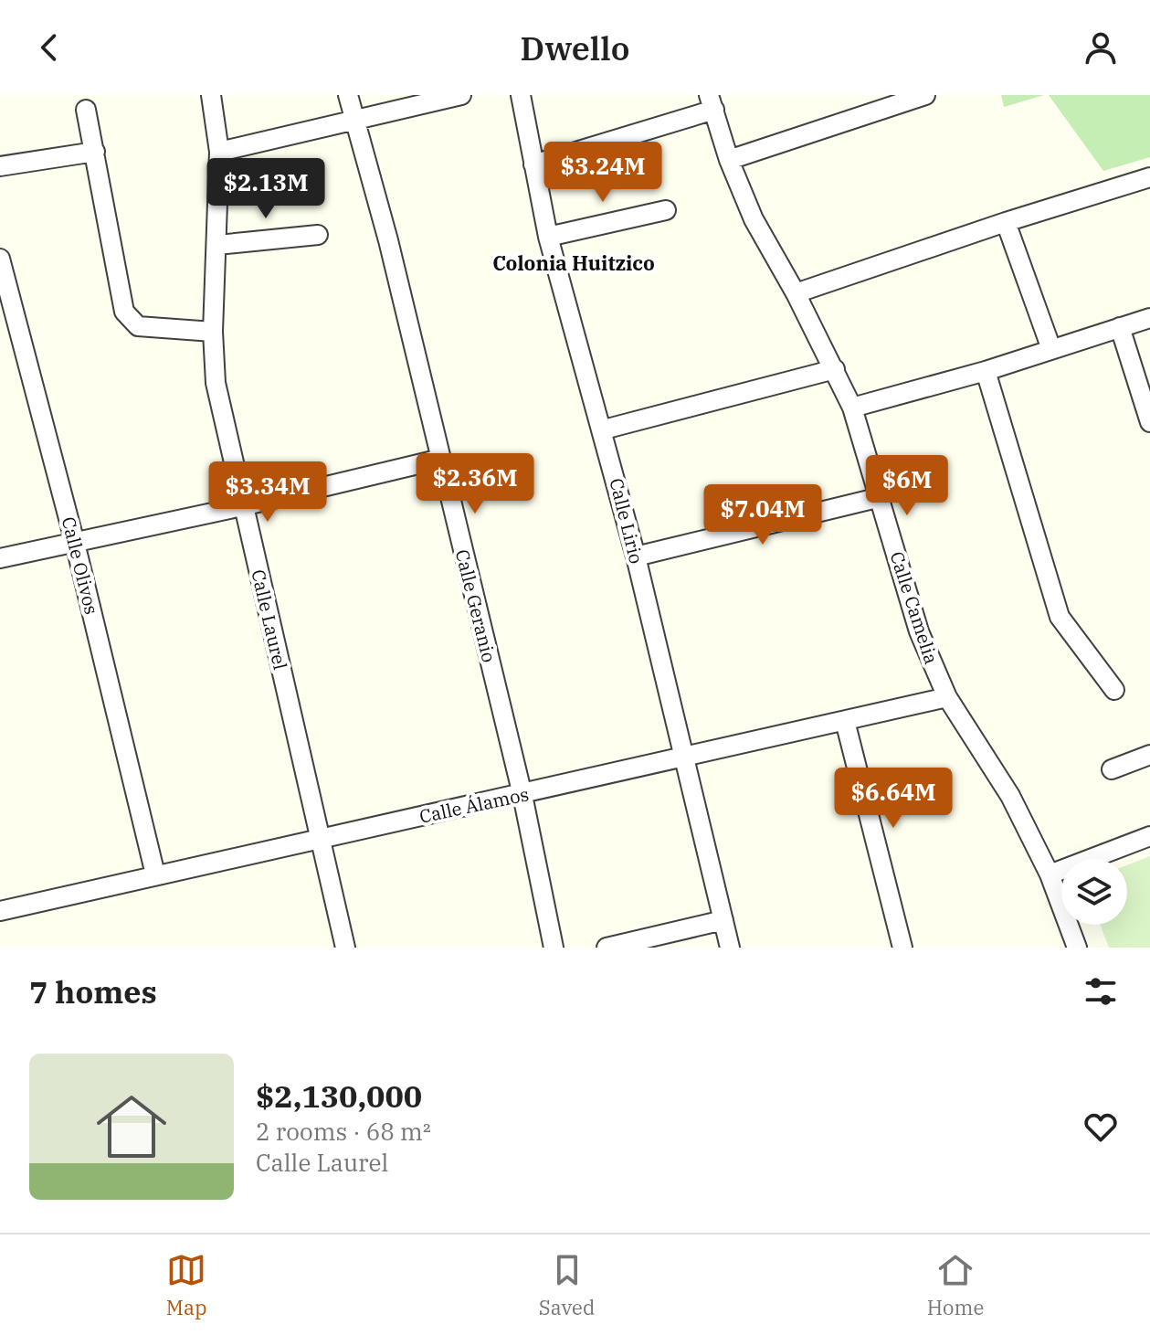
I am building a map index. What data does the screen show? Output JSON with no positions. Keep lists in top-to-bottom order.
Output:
{
  "streets": {
    "street": [
      "Calle Lirio",
      "Calle Olivos",
      "Calle Geranio",
      "Calle Camelia",
      "Calle Laurel",
      "Calle Álamos"
    ]
  },
  "crossings": [
    ["Calle Lirio", "Calle Álamos"],
    ["Calle Olivos", "Calle Álamos"],
    ["Calle Geranio", "Calle Álamos"],
    ["Calle Camelia", "Calle Álamos"],
    ["Calle Laurel", "Calle Álamos"]
  ],
  "districts": ["Colonia Huitzico"],
  "page": {
    "header": "Dwello",
    "price": [
      "$3.24M",
      "$2.13M",
      "$2.36M",
      "$6M",
      "$3.34M",
      "$7.04M",
      "$6.64M"
    ],
    "heading": "7 homes",
    "list": [
      {
        "name": "$2,130,000",
        "note": "2 rooms · 68 m² · Calle Laurel"
      }
    ],
    "tabs": ["Map", "Saved", "Home"]
  }
}
